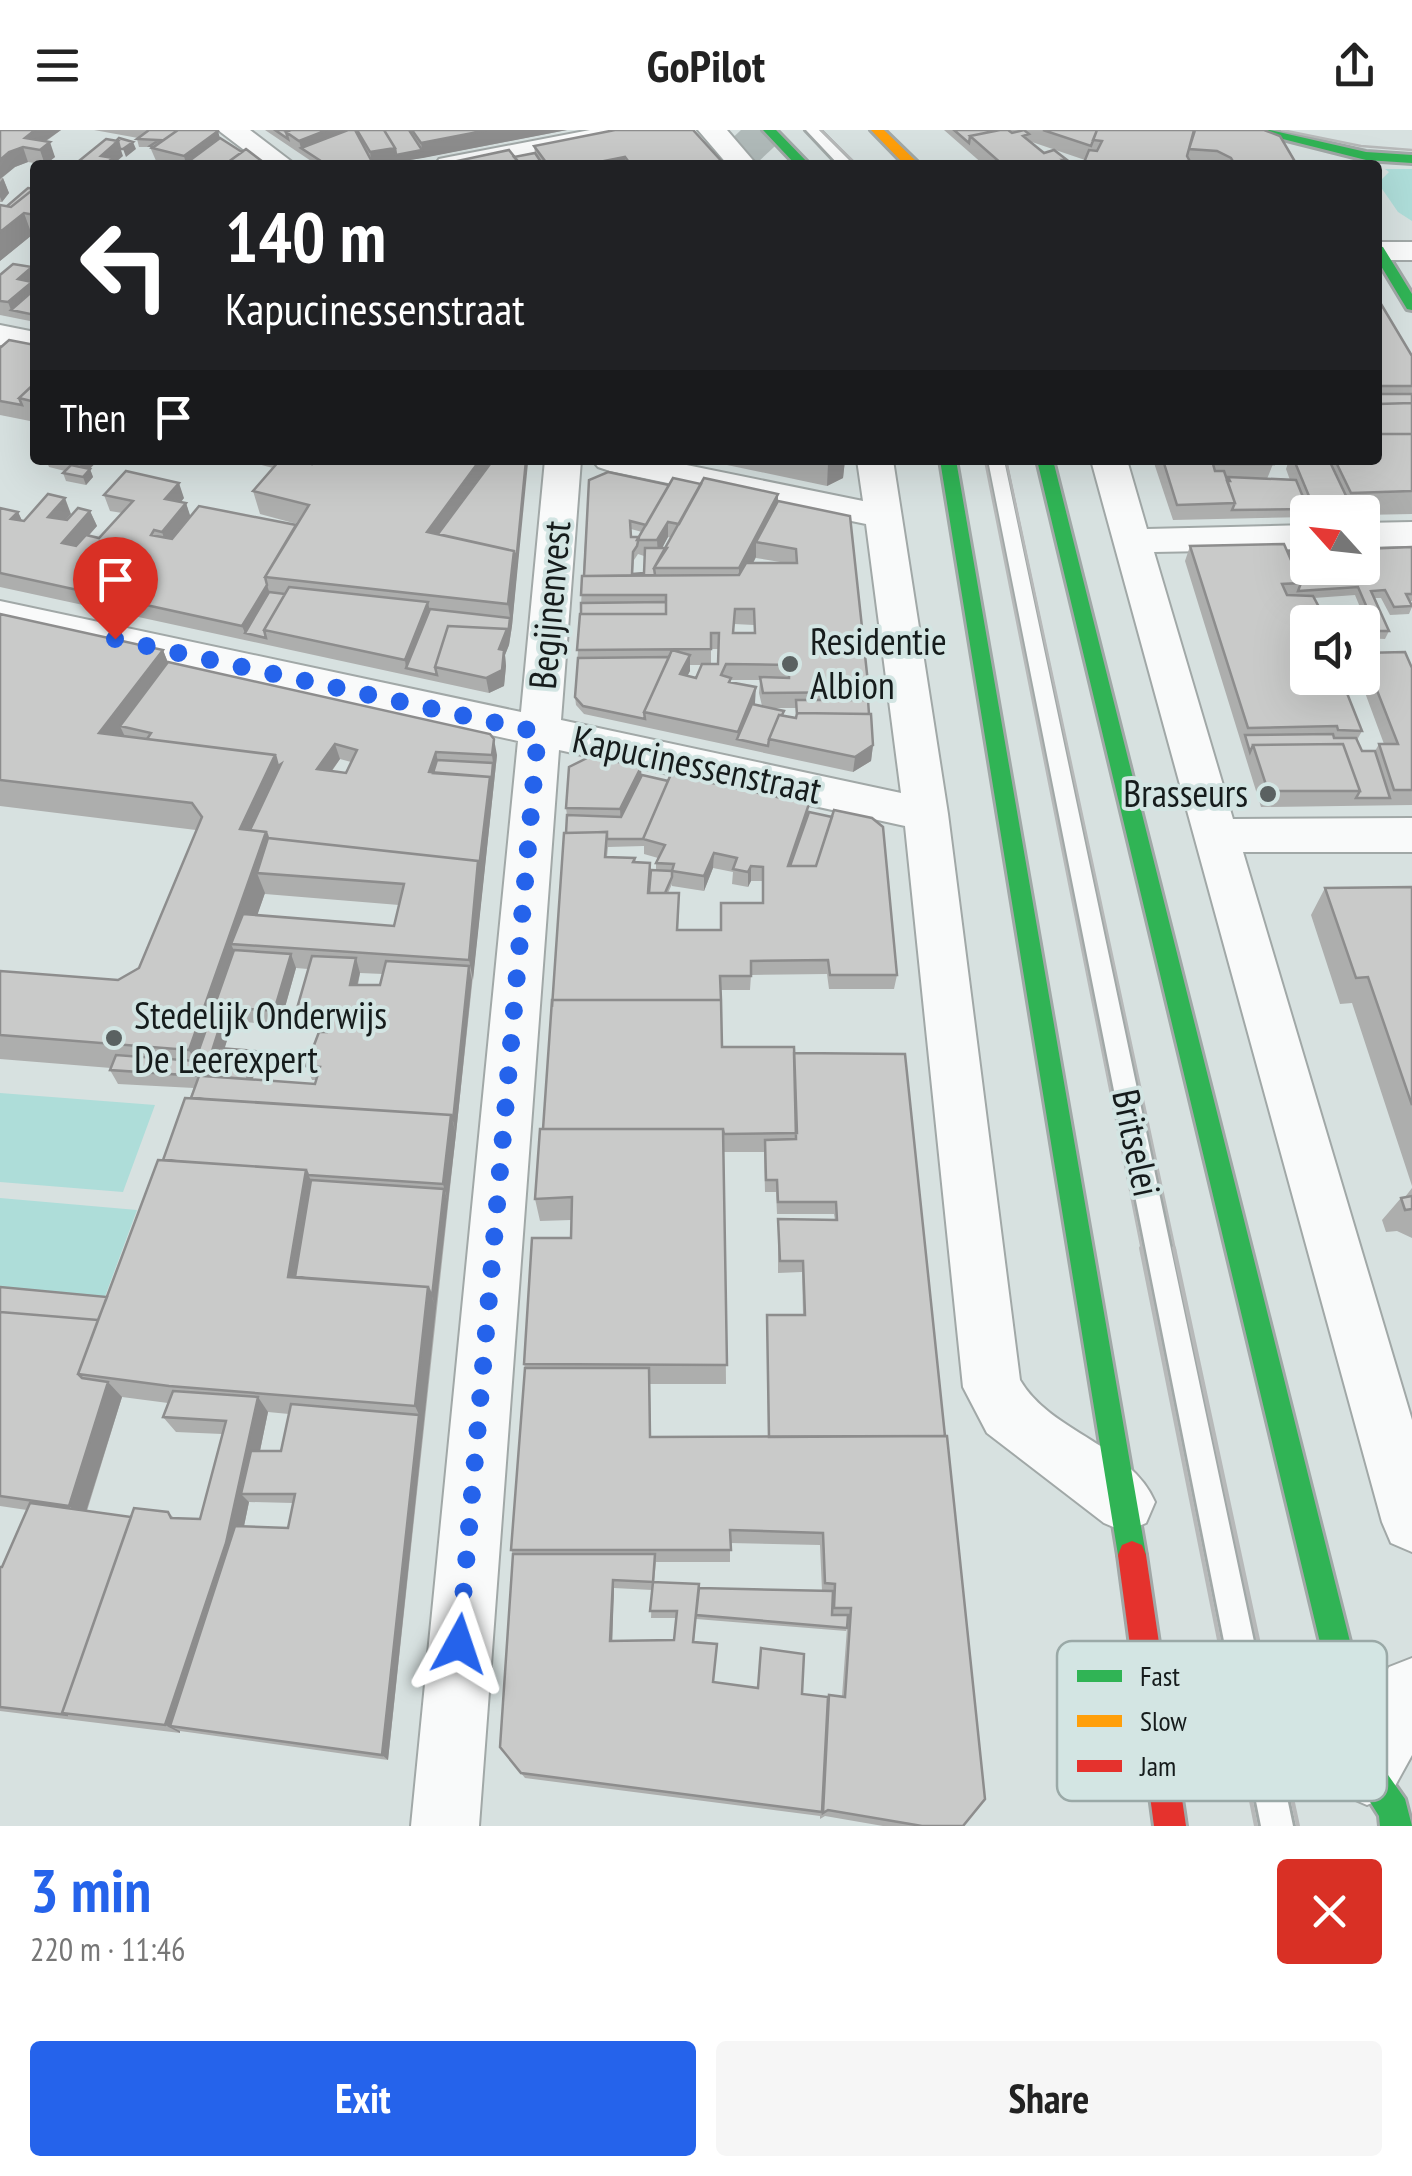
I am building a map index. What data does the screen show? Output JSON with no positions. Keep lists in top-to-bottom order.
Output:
{
  "streets": {
    "main road": ["Britselei"],
    "street": ["Begijnenvest", "Kapucinessenstraat"]
  },
  "crossings": [
    ["Begijnenvest", "Kapucinessenstraat"]
  ],
  "places": ["Residentie Albion", "Brasseurs", "Stedelijk Onderwijs De Leerexpert"],
  "legend": ["Fast", "Slow", "Jam"],
  "north": "top left",
  "page": {
    "header": "GoPilot",
    "turn": ["140 m", "Kapucinessenstraat"],
    "then": "Then",
    "heading": ["3 min", "220 m · 11:46"],
    "buttons": ["Exit", "Share"]
  }
}
